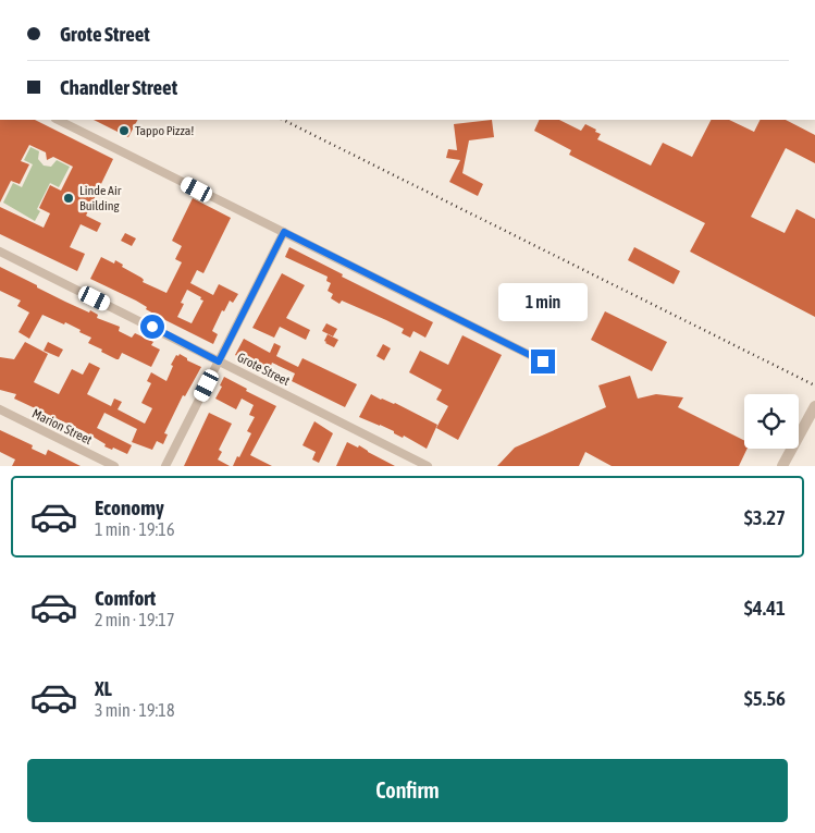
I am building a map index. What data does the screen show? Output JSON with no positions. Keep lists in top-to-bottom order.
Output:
{
  "streets": {
    "street": ["Grote Street", "Marion Street"]
  },
  "places": ["Tappo Pizza!", "Linde Air Building"],
  "page": {
    "banner": ["Grote Street", "Chandler Street"],
    "bubble": "1 min",
    "list": [
      {
        "name": "Economy",
        "note": "1 min · 19:16",
        "value": "$3.27"
      },
      {
        "name": "Comfort",
        "note": "2 min · 19:17",
        "value": "$4.41"
      },
      {
        "name": "XL",
        "note": "3 min · 19:18",
        "value": "$5.56"
      }
    ],
    "buttons": "Confirm"
  }
}
